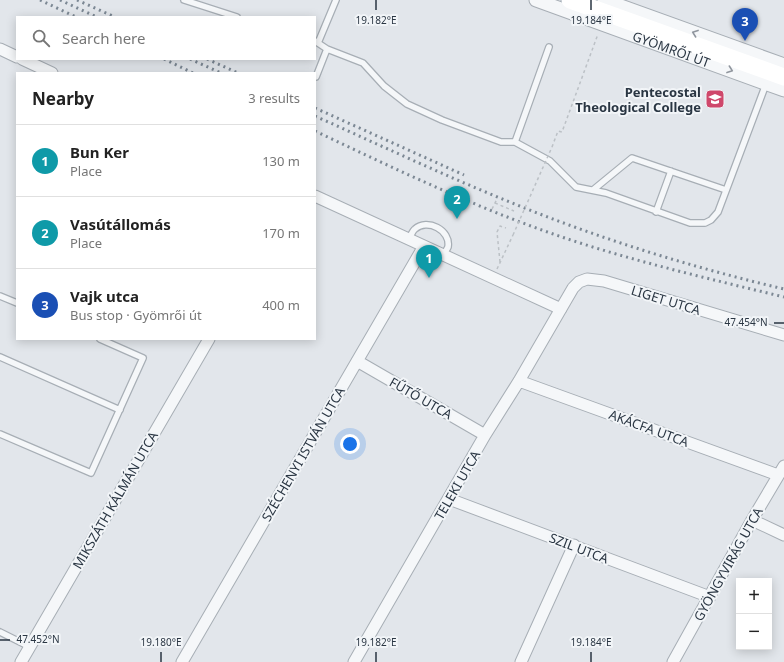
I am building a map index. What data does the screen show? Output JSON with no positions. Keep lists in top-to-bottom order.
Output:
{
  "streets": {
    "street": [
      "GYÖMRŐI ÚT",
      "LIGET UTCA",
      "FŰTŐ UTCA",
      "AKÁCFA UTCA",
      "SZÉCHENYI ISTVÁN UTCA",
      "TELEKI UTCA",
      "MIKSZÁTH KÁLMÁN UTCA",
      "SZIL UTCA",
      "GYÖNGYVIRÁG UTCA"
    ]
  },
  "crossings": [
    ["LIGET UTCA", "TELEKI UTCA"],
    ["FŰTŐ UTCA", "SZÉCHENYI ISTVÁN UTCA"],
    ["FŰTŐ UTCA", "TELEKI UTCA"],
    ["AKÁCFA UTCA", "TELEKI UTCA"],
    ["AKÁCFA UTCA", "GYÖNGYVIRÁG UTCA"],
    ["TELEKI UTCA", "SZIL UTCA"],
    ["SZIL UTCA", "GYÖNGYVIRÁG UTCA"]
  ],
  "places": {
    "school or university": ["Pentecostal Theological College"]
  },
  "page": {
    "pins": ["3", "2", "1"],
    "search": "Search here",
    "heading": ["Nearby", "3 results"],
    "list": [
      {
        "mark": "1",
        "name": "Bun Ker",
        "note": "Place",
        "value": "130 m"
      },
      {
        "mark": "2",
        "name": "Vasútállomás",
        "note": "Place",
        "value": "170 m"
      },
      {
        "mark": "3",
        "name": "Vajk utca",
        "note": "Bus stop · Gyömrői út",
        "value": "400 m"
      }
    ],
    "map_buttons": ["+", "−"]
  },
  "coordinates": [
    "19.182°E",
    "19.184°E",
    "47.454°N",
    "47.452°N",
    "19.180°E"
  ]
}
